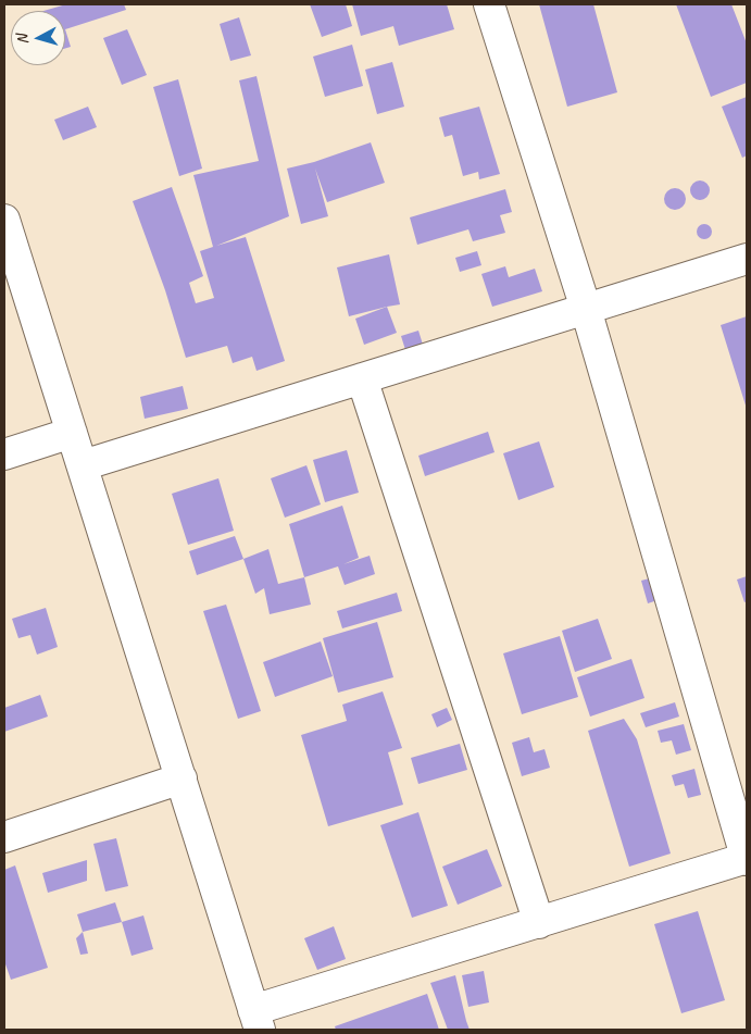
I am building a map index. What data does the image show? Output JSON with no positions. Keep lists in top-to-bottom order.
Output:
{
  "north": "left"
}
